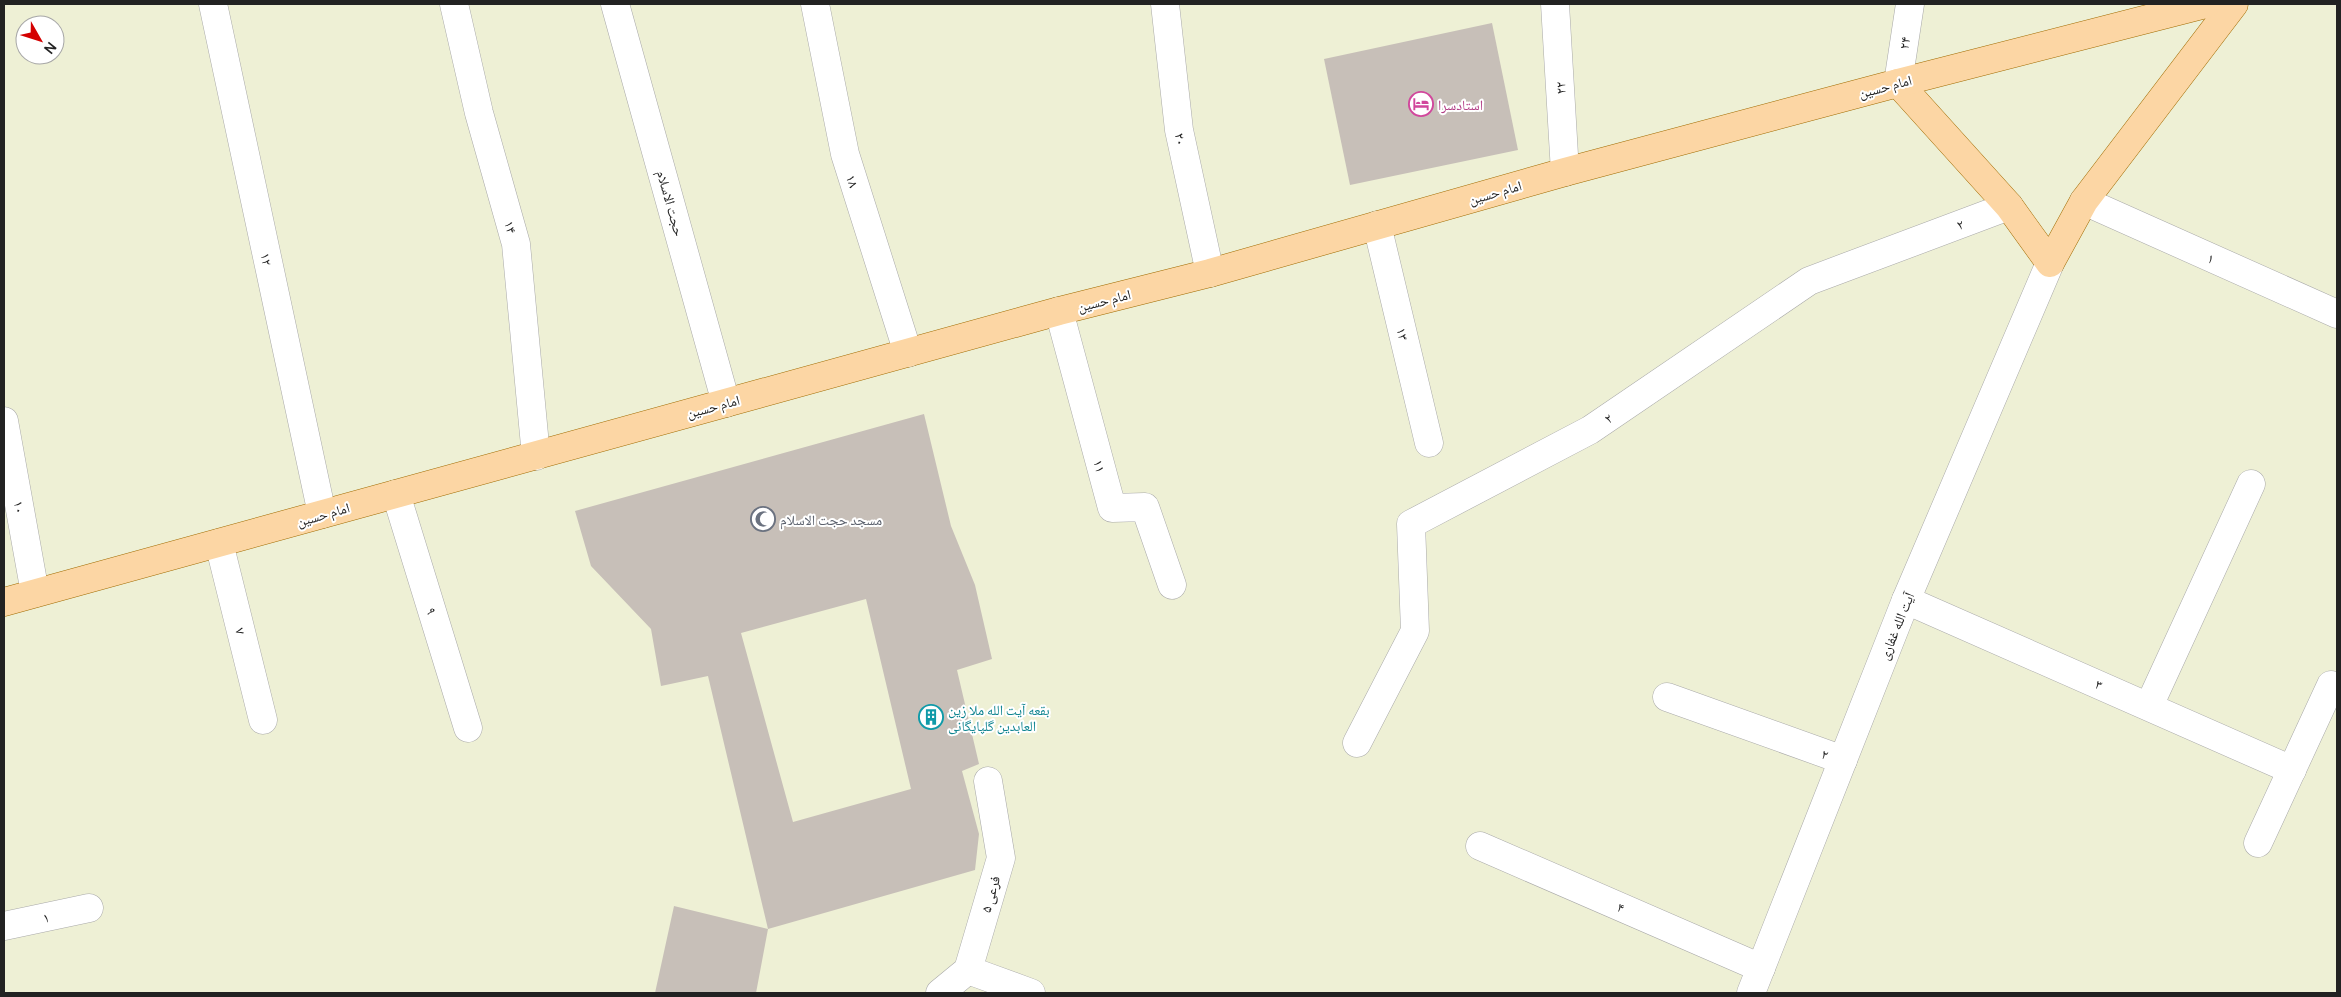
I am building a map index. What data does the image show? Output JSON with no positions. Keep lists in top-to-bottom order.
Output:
{
  "streets": {
    "main road": ["امام حسین"],
    "street": [
      "۲۴",
      "۲۲",
      "۲۰",
      "۱۸",
      "حجت الاسلام",
      "۲",
      "۱۴",
      "۱",
      "۱۲",
      "۱۳",
      "۱۱",
      "۱۰",
      "۹",
      "آیت الله غفاری",
      "۷",
      "۳",
      "فرعی ۵",
      "۴"
    ]
  },
  "crossings": [
    ["۲۴", "امام حسین"],
    ["امام حسین", "۲۲"],
    ["امام حسین", "۲۰"],
    ["امام حسین", "۱۸"],
    ["امام حسین", "حجت الاسلام"],
    ["امام حسین", "۱۴"],
    ["امام حسین", "۱۲"],
    ["امام حسین", "۱۳"],
    ["امام حسین", "۱۱"],
    ["امام حسین", "۱۰"],
    ["امام حسین", "۹"],
    ["امام حسین", "۷"],
    ["۲", "آیت الله غفاری"],
    ["آیت الله غفاری", "۳"],
    ["آیت الله غفاری", "۴"]
  ],
  "places": {
    "hotel": ["استادسرا"],
    "mosque": ["مسجد حجت الاسلام"],
    "building": ["بقعه آیت الله ملا زین العابدین گلپایگانی"]
  },
  "north": "bottom right"
}
